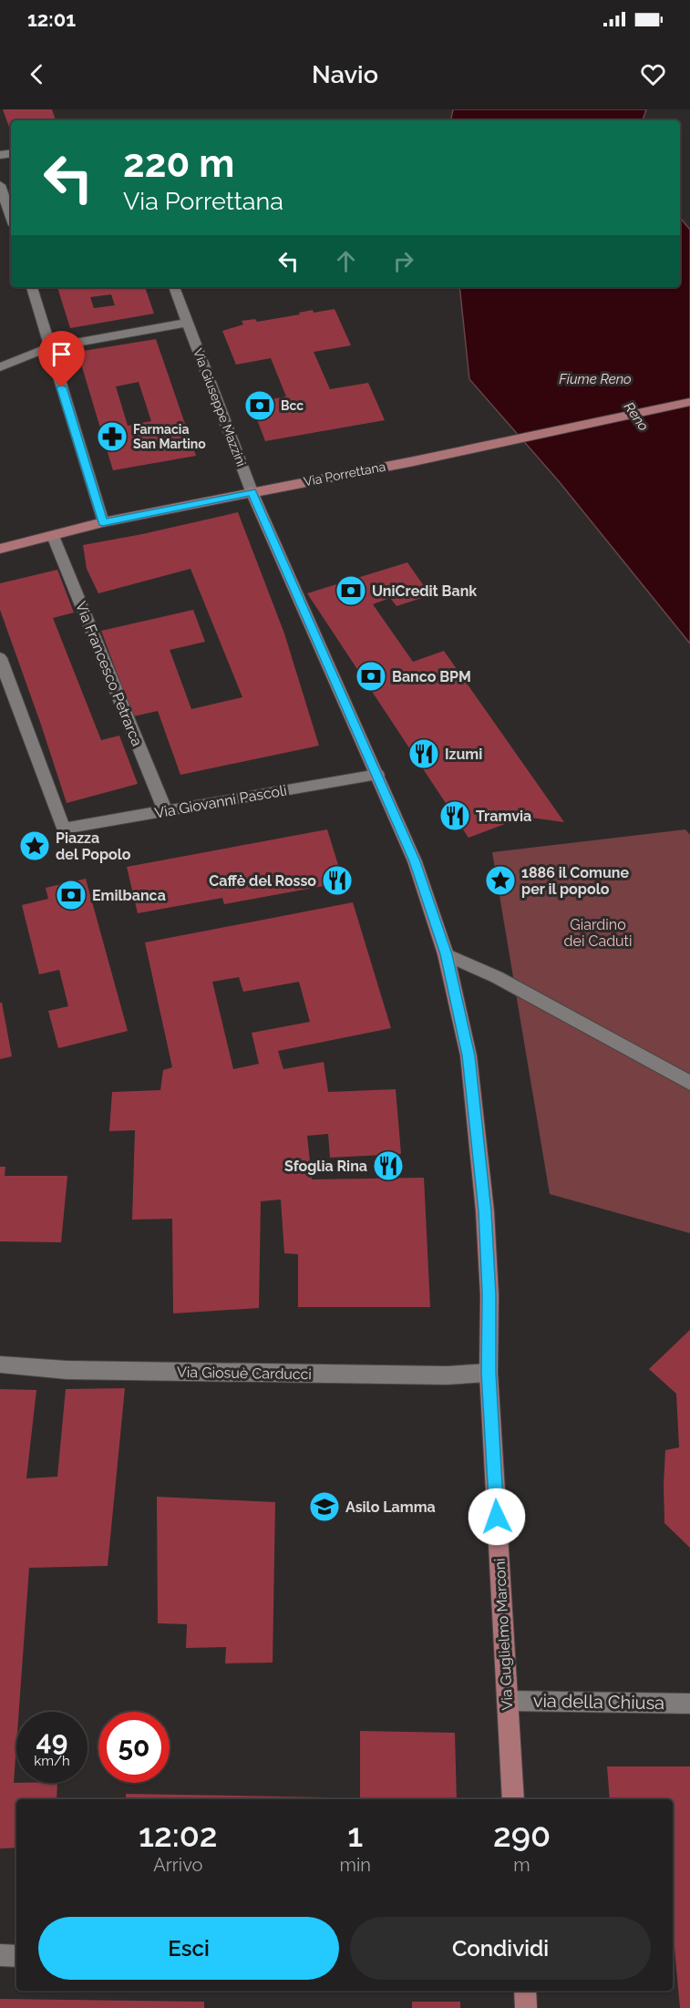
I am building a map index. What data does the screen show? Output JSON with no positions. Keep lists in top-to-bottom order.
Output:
{
  "streets": {
    "main road": ["Via Porrettana", "Via Guglielmo Marconi"],
    "street": [
      "Via Giuseppe Mazzini",
      "Via Francesco Petrarca",
      "Via Giovanni Pascoli",
      "Via Giosuè Carducci",
      "via della Chiusa"
    ]
  },
  "crossings": [
    ["Via Giuseppe Mazzini", "Via Porrettana"],
    ["Via Giuseppe Mazzini", "Via Guglielmo Marconi"],
    ["Via Porrettana", "Via Francesco Petrarca"],
    ["Via Porrettana", "Via Guglielmo Marconi"],
    ["Via Francesco Petrarca", "Via Giovanni Pascoli"],
    ["Via Giovanni Pascoli", "Via Guglielmo Marconi"],
    ["Via Giosuè Carducci", "Via Guglielmo Marconi"],
    ["Via Guglielmo Marconi", "via della Chiusa"]
  ],
  "water": ["Fiume Reno", "Reno"],
  "parks": ["Giardino dei Caduti"],
  "places": {
    "bank": [
      "Bcc",
      "UniCredit Bank",
      "Banco BPM",
      "Emilbanca"
    ],
    "pharmacy": ["Farmacia San Martino"],
    "restaurant": [
      "Izumi",
      "Tramvia",
      "Caffè del Rosso",
      "Sfoglia Rina"
    ],
    "place": ["Piazza del Popolo", "1886 il Comune per il popolo"],
    "school or university": ["Asilo Lamma"]
  },
  "page": {
    "status": "12:01",
    "header": "Navio",
    "turn": ["220 m", "Via Porrettana"],
    "speed": "49 km/h",
    "limit": "50",
    "eta": [
      "12:02",
      "Arrivo",
      "1",
      "min",
      "290",
      "m"
    ],
    "buttons": ["Esci", "Condividi"]
  }
}
